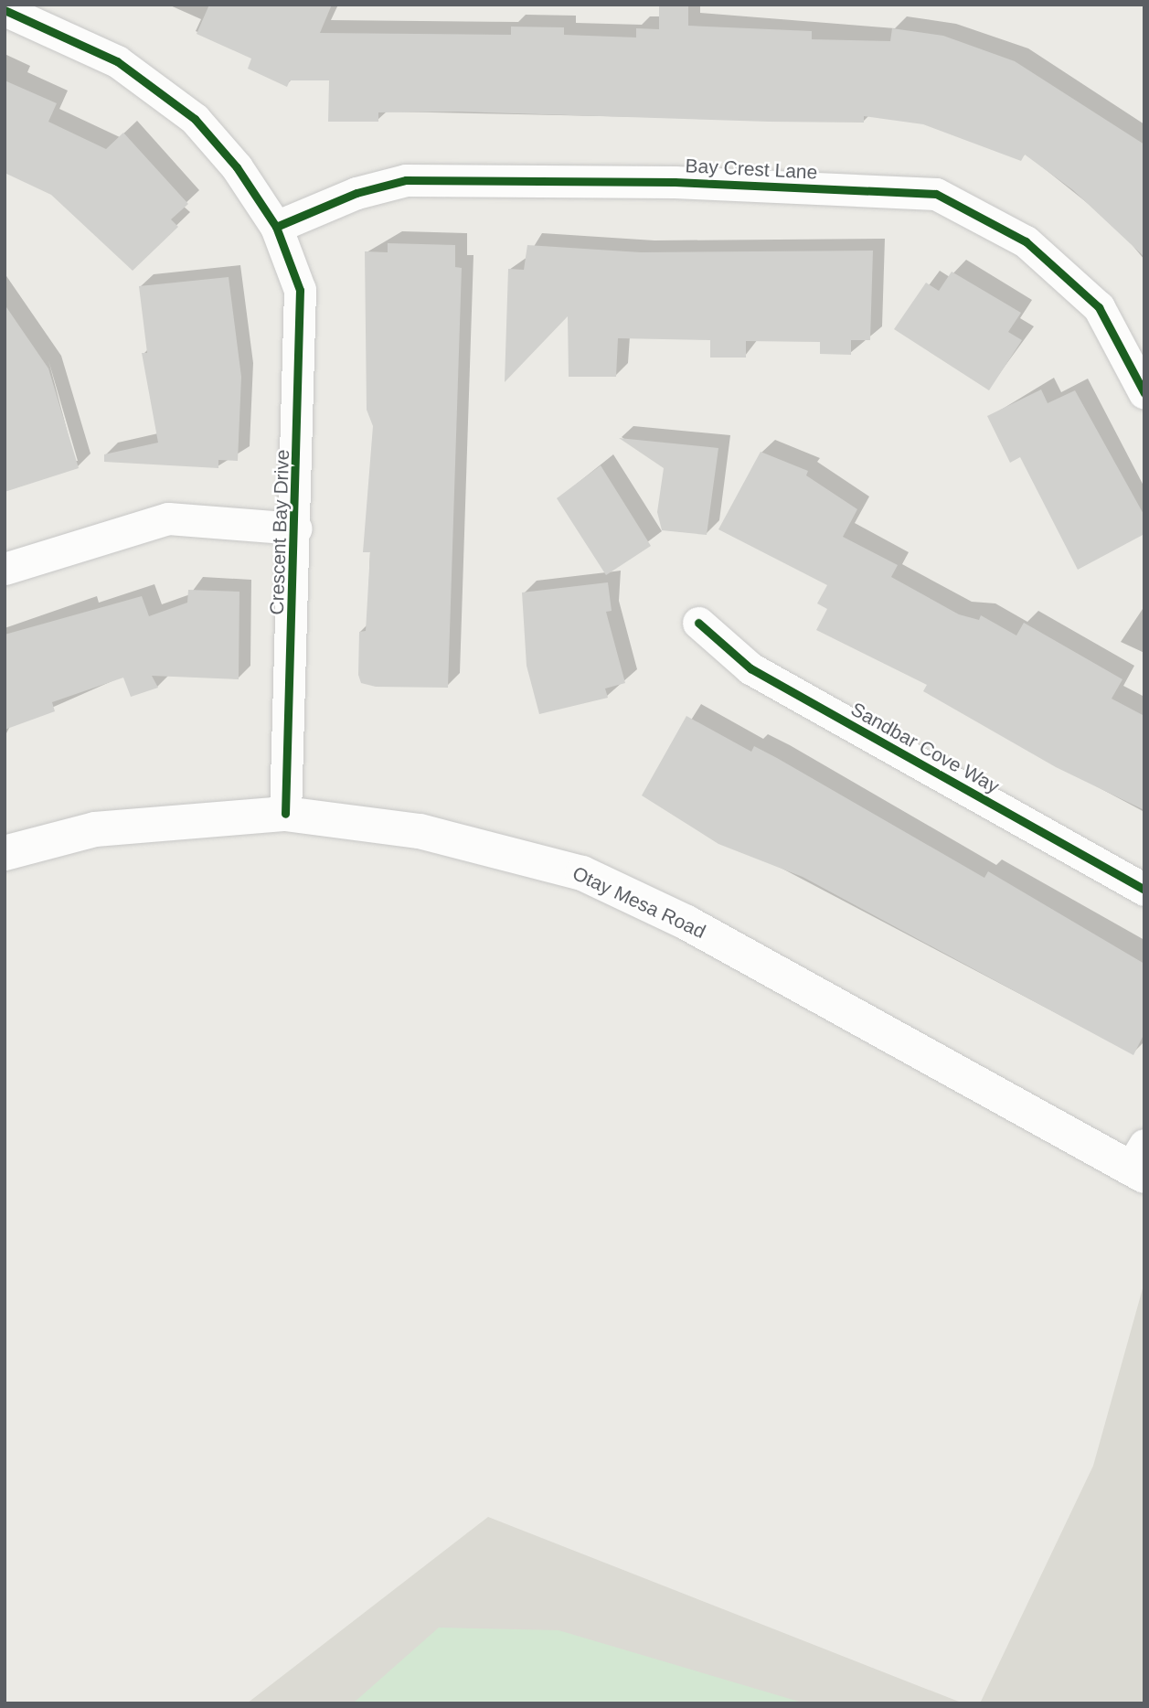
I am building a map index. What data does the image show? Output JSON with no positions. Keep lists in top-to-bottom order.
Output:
{
  "streets": {
    "main road": ["Otay Mesa Road"],
    "street": ["Bay Crest Lane", "Crescent Bay Drive", "Sandbar Cove Way"]
  },
  "crossings": [
    ["Bay Crest Lane", "Crescent Bay Drive"],
    ["Crescent Bay Drive", "Otay Mesa Road"]
  ]
}
